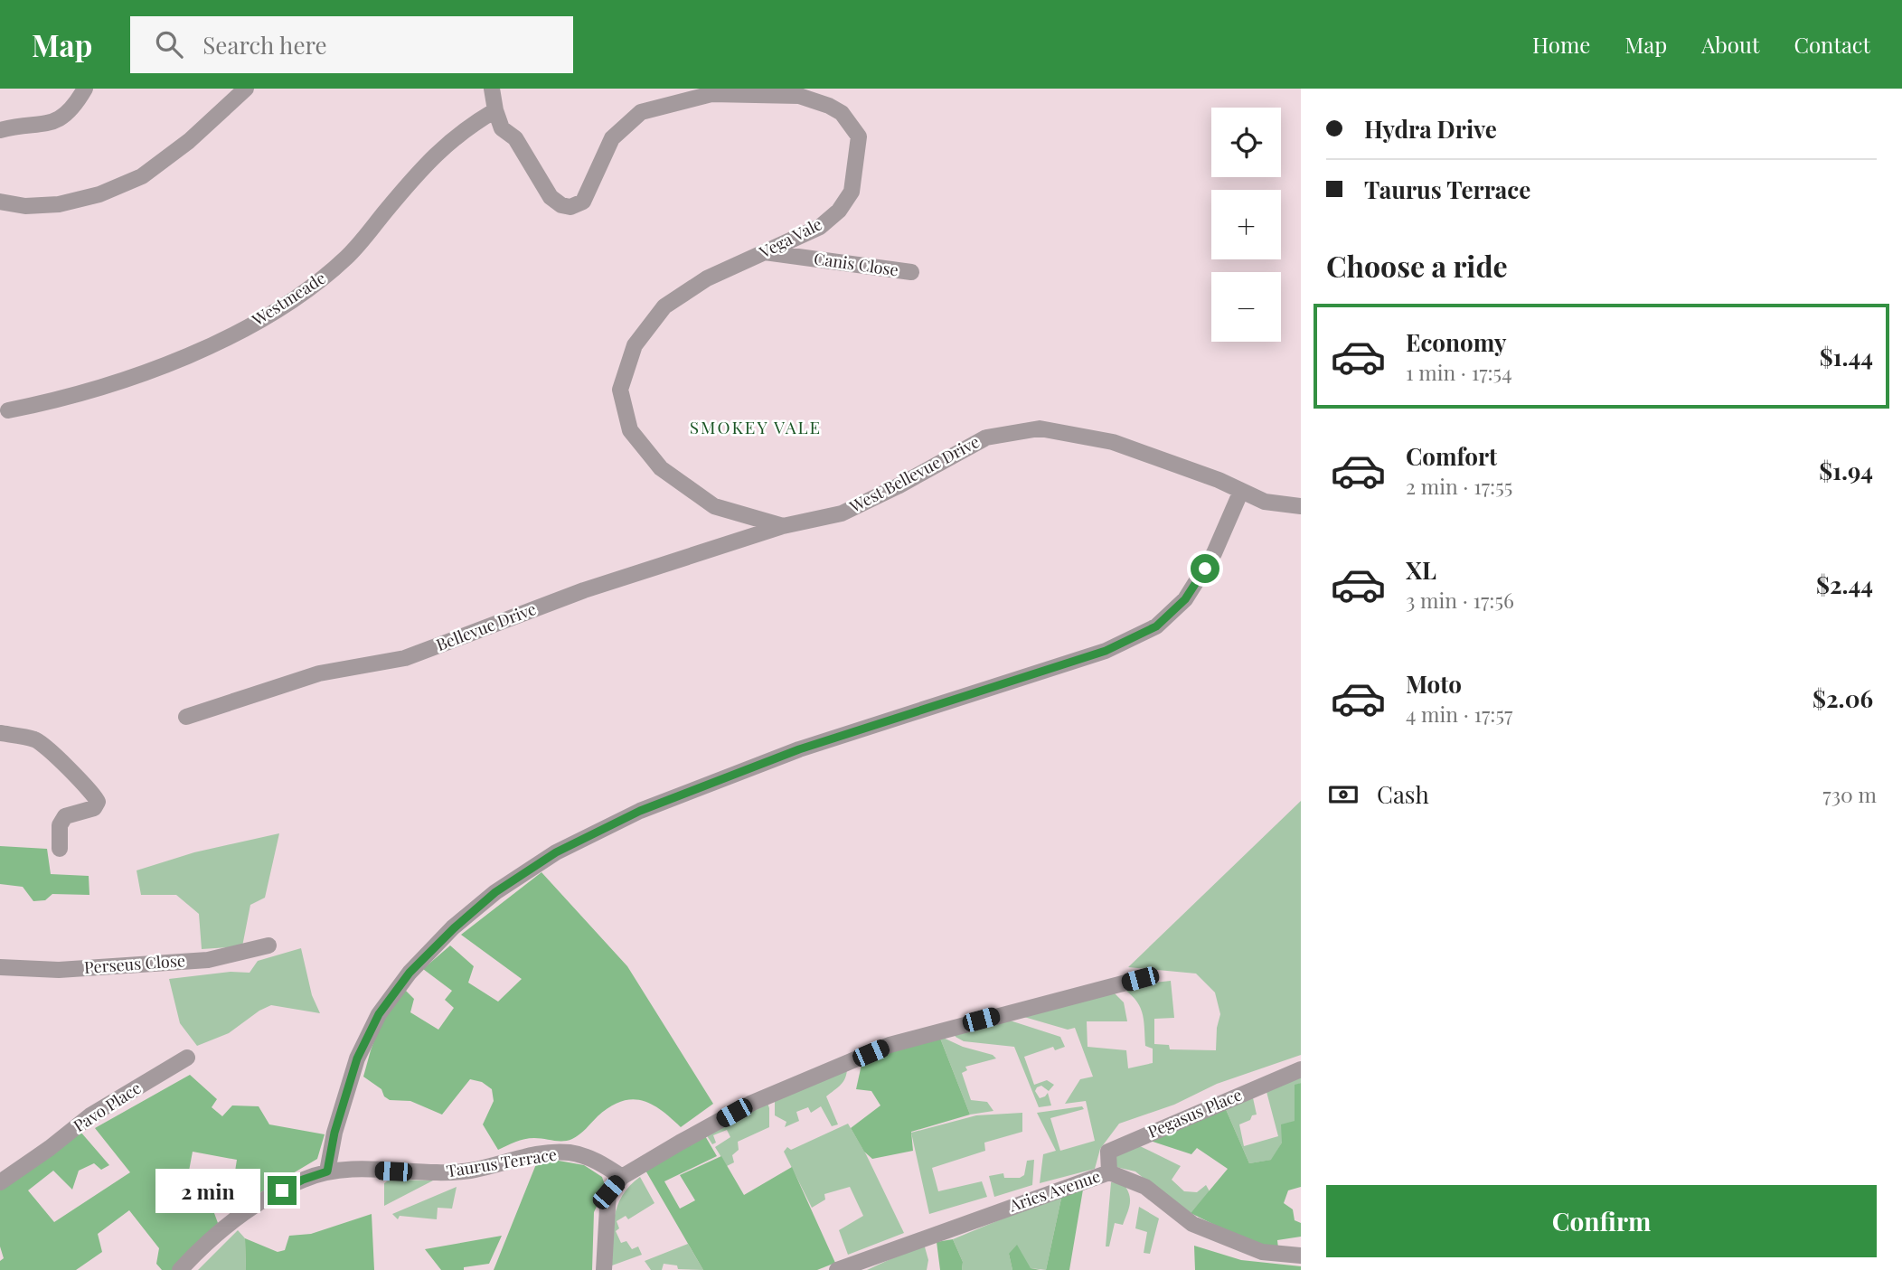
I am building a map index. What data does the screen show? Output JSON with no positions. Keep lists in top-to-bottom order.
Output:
{
  "streets": {
    "street": [
      "Vega Vale",
      "Canis Close",
      "Westmeade",
      "West Bellevue Drive",
      "Bellevue Drive",
      "Perseus Close",
      "Pavo Place",
      "Pegasus Place",
      "Taurus Terrace",
      "Aries Avenue"
    ]
  },
  "crossings": [
    ["Vega Vale", "Canis Close"],
    ["Vega Vale", "Westmeade"],
    ["Vega Vale", "West Bellevue Drive"],
    ["Vega Vale", "Bellevue Drive"],
    ["West Bellevue Drive", "Bellevue Drive"],
    ["Pegasus Place", "Aries Avenue"]
  ],
  "districts": ["SMOKEY VALE"],
  "page": {
    "header": "Map",
    "search": "Search here",
    "nav": [
      "Home",
      "Map",
      "About",
      "Contact"
    ],
    "banner": ["Hydra Drive", "Taurus Terrace"],
    "map_buttons": ["+", "−"],
    "heading": "Choose a ride",
    "list": [
      {
        "name": "Economy",
        "note": "1 min · 17:54",
        "value": "$1.44"
      },
      {
        "name": "Comfort",
        "note": "2 min · 17:55",
        "value": "$1.94"
      },
      {
        "name": "XL",
        "note": "3 min · 17:56",
        "value": "$2.44"
      },
      {
        "name": "Moto",
        "note": "4 min · 17:57",
        "value": "$2.06"
      }
    ],
    "pay": ["Cash", "730 m"],
    "bubble": "2 min",
    "buttons": "Confirm"
  }
}
